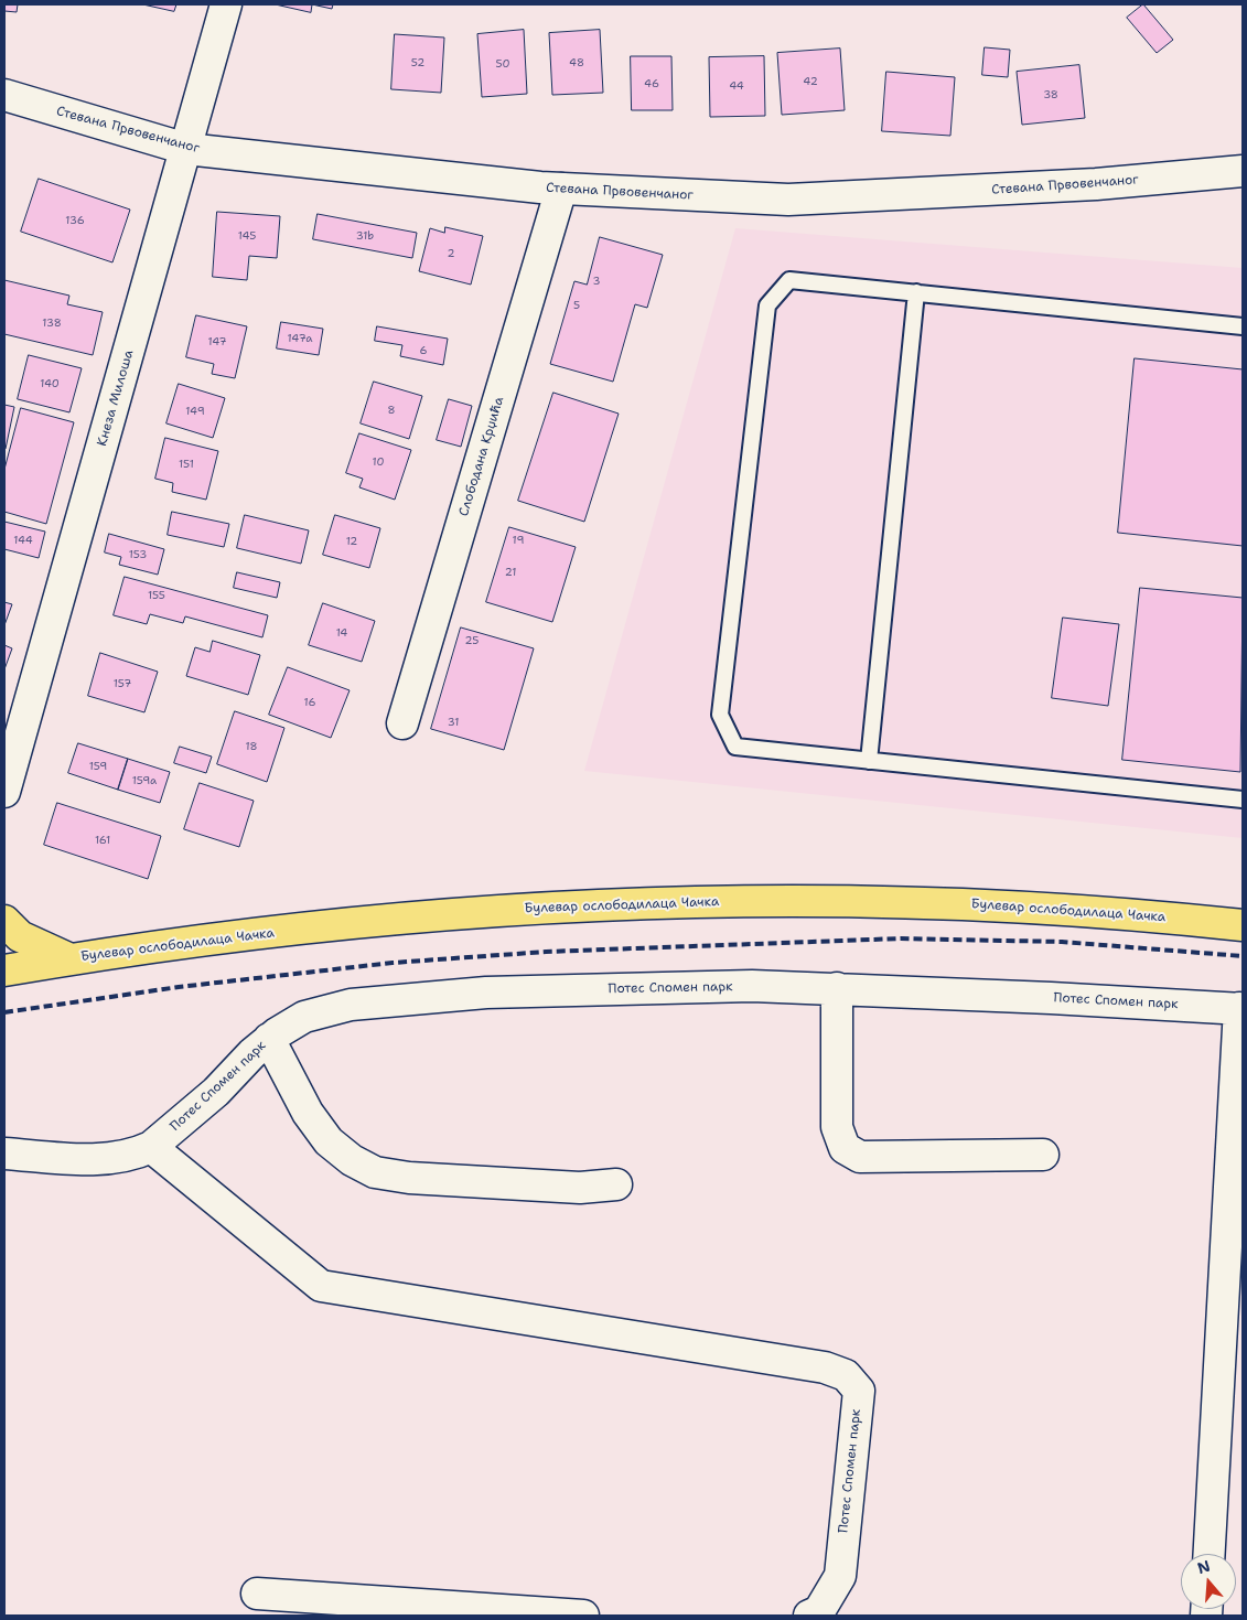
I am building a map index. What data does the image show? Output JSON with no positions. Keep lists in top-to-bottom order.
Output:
{
  "streets": {
    "main road": ["Булевар ослободилаца Чачка"],
    "street": [
      "Стевана Првовенчаног",
      "Кнеза Милоша",
      "Слободана Крџића",
      "Потес Спомен парк"
    ]
  },
  "crossings": [
    ["Стевана Првовенчаног", "Кнеза Милоша"],
    ["Стевана Првовенчаног", "Слободана Крџића"]
  ],
  "house_numbers": [
    "52",
    "48",
    "50",
    "42",
    "46",
    "44",
    "38",
    "136",
    "145",
    "31b",
    "2",
    "3",
    "5",
    "138",
    "147a",
    "147",
    "6",
    "140",
    "8",
    "149",
    "10",
    "151",
    "144",
    "19",
    "12",
    "153",
    "21",
    "155",
    "14",
    "25",
    "157",
    "16",
    "31",
    "18",
    "159",
    "159a",
    "161"
  ],
  "north": "top"
}
